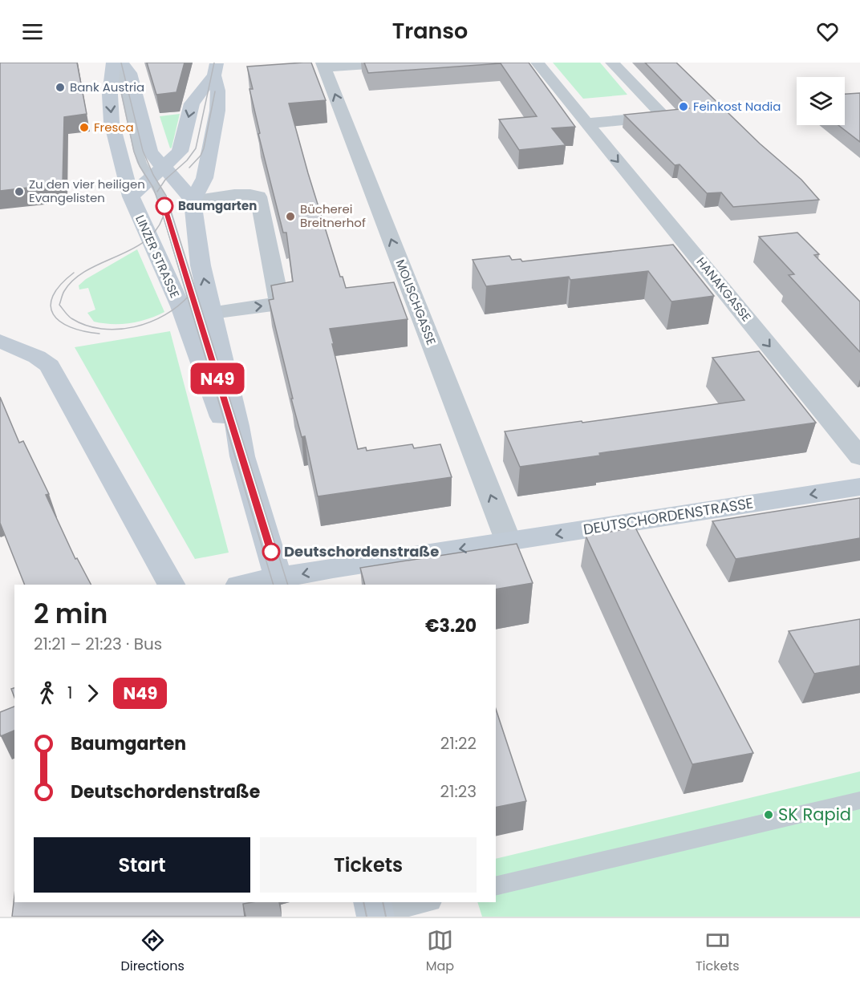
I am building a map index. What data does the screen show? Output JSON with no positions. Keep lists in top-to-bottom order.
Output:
{
  "streets": {
    "main road": ["LINZER STRASSE", "DEUTSCHORDENSTRASSE"],
    "street": ["HANAKGASSE", "MOLISCHGASSE"]
  },
  "crossings": [
    ["LINZER STRASSE", "DEUTSCHORDENSTRASSE"],
    ["MOLISCHGASSE", "DEUTSCHORDENSTRASSE"]
  ],
  "one_way": ["HANAKGASSE", "MOLISCHGASSE", "DEUTSCHORDENSTRASSE"],
  "places": [
    "Bank Austria",
    "Feinkost Nadia",
    "Fresca",
    "Zu den vier heiligen Evangelisten",
    "Baumgarten",
    "Bücherei Breitnerhof",
    "Deutschordenstraße",
    "SK Rapid"
  ],
  "lines": ["bus line N49"],
  "page": {
    "header": "Transo",
    "on_map": "N49",
    "heading": ["2 min", "21:21 – 21:23 · Bus", "€3.20"],
    "legs": ["1", "N49"],
    "list": [
      {
        "name": "Baumgarten",
        "value": "21:22"
      },
      {
        "name": "Deutschordenstraße",
        "value": "21:23"
      }
    ],
    "buttons": ["Start", "Tickets"],
    "tabs": ["Directions", "Map", "Tickets"]
  }
}
